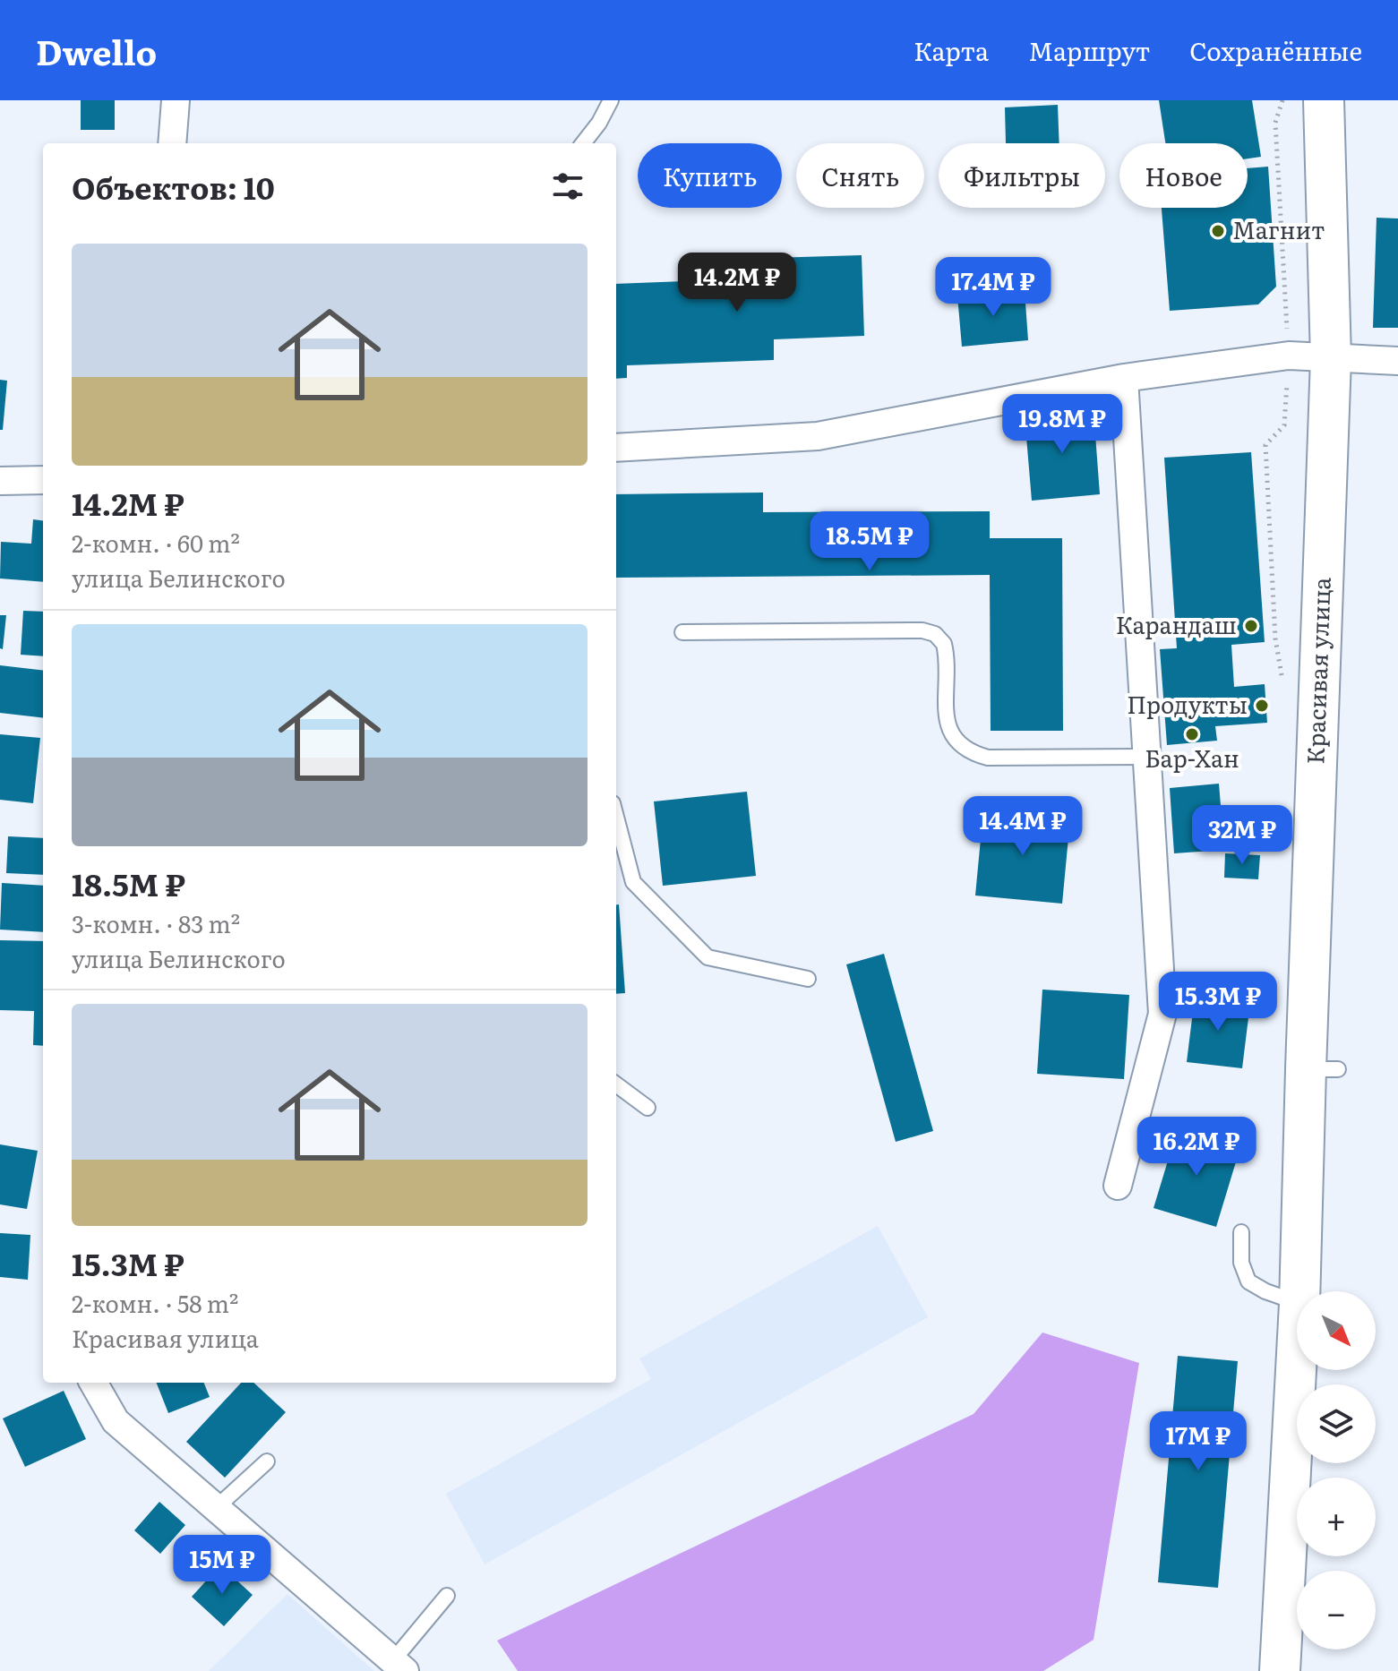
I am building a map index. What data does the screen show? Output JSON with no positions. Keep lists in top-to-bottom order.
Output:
{
  "streets": {
    "main road": ["Красивая улица"]
  },
  "places": [
    "Магнит",
    "Карандаш",
    "Продукты",
    "Бар-Хан"
  ],
  "north": "bottom right",
  "page": {
    "header": "Dwello",
    "nav": ["Карта", "Маршрут", "Сохранённые"],
    "chip": [
      "Купить",
      "Снять",
      "Фильтры",
      "Новое"
    ],
    "heading": "Объектов: 10",
    "list": [
      {
        "name": "14.2M ₽",
        "note": "2-комн. · 60 m² · улица Белинского"
      },
      {
        "name": "18.5M ₽",
        "note": "3-комн. · 83 m² · улица Белинского"
      },
      {
        "name": "15.3M ₽",
        "note": "2-комн. · 58 m² · Красивая улица"
      }
    ],
    "price": [
      "14.2M ₽",
      "17.4M ₽",
      "19.8M ₽",
      "18.5M ₽",
      "14.4M ₽",
      "32M ₽",
      "15.3M ₽",
      "16.2M ₽",
      "17M ₽",
      "15M ₽"
    ],
    "map_buttons": ["+", "−"]
  }
}
